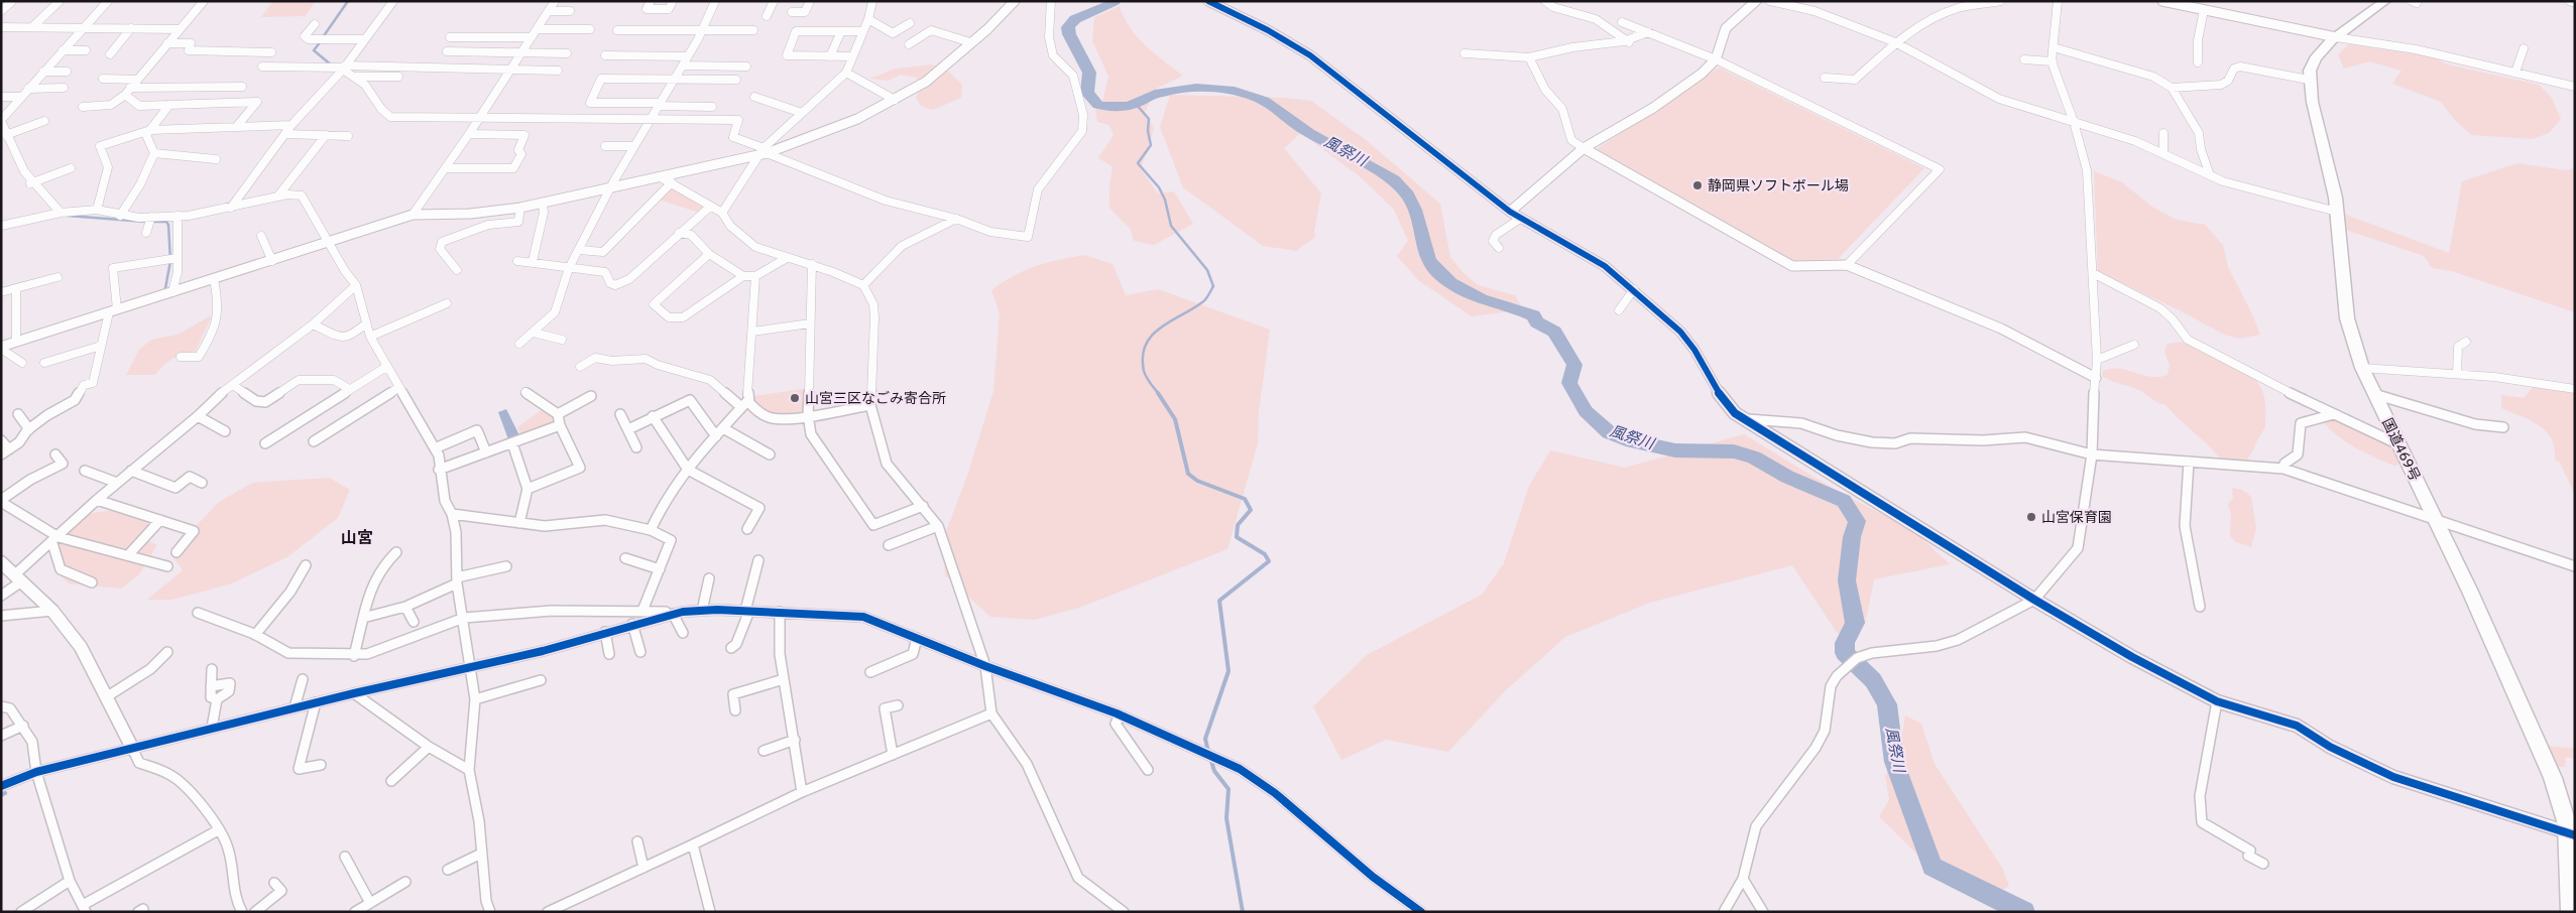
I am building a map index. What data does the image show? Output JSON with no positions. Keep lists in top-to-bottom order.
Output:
{
  "streets": {
    "highway": ["国道469号"]
  },
  "districts": ["山宮"],
  "water": ["風祭川"],
  "places": ["静岡県ソフトボール場", "山宮三区なごみ寄合所", "山宮保育園"]
}
